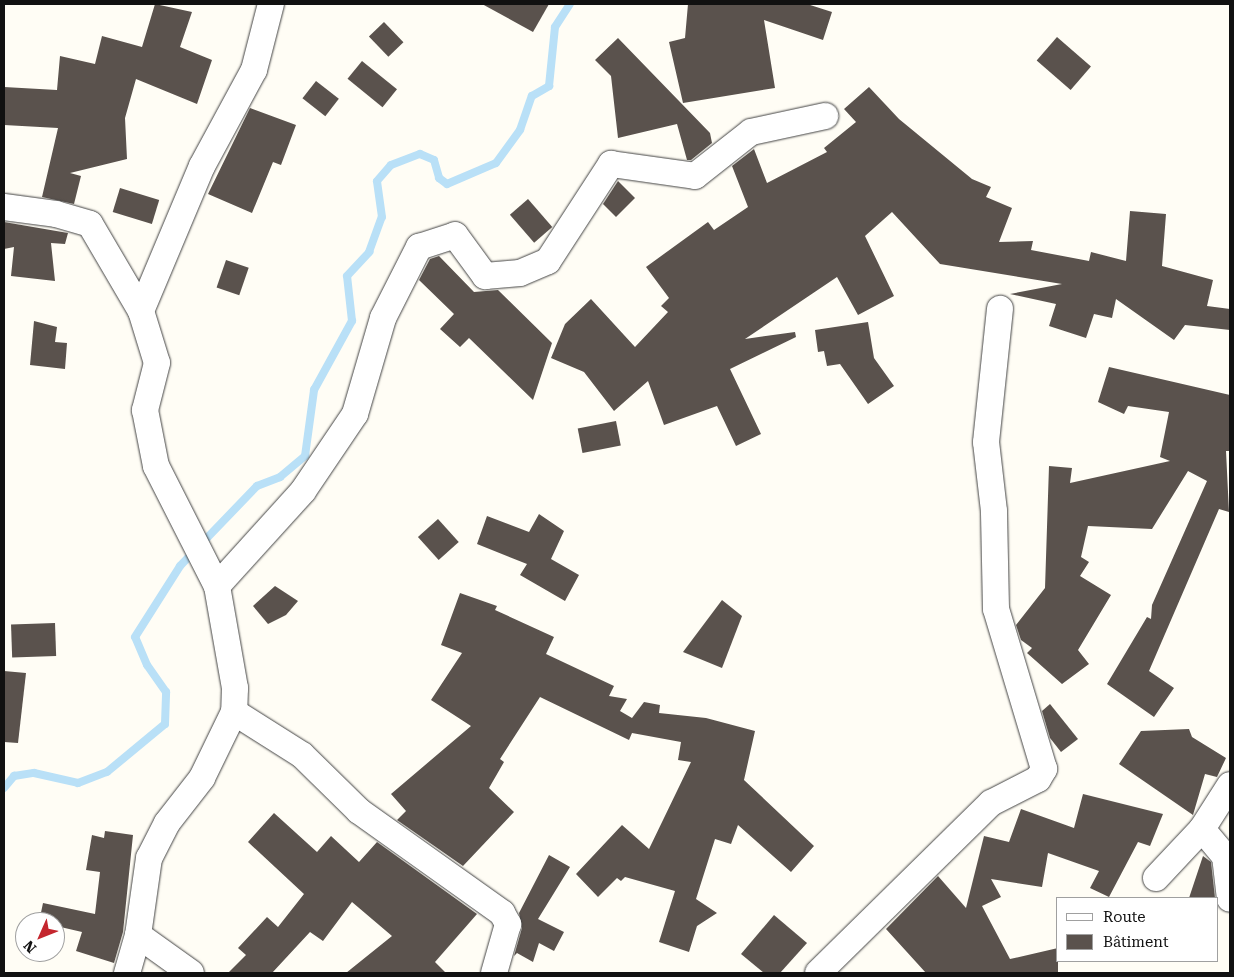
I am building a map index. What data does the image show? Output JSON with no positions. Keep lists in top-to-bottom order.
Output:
{
  "legend": ["Route", "Bâtiment"],
  "north": "bottom left"
}
